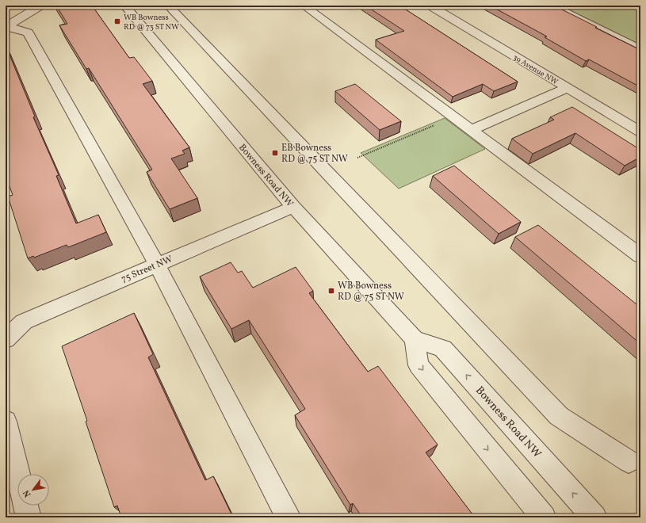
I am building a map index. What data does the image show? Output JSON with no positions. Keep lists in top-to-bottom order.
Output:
{
  "streets": {
    "street": ["39 Avenue NW", "Bowness Road NW", "75 Street NW"]
  },
  "crossings": [
    ["Bowness Road NW", "75 Street NW"]
  ],
  "places": {
    "transit": ["WB Bowness RD @ 73 ST NW", "EB Bowness RD @ 75 ST NW", "WB Bowness RD @ 75 ST NW"]
  },
  "north": "bottom left"
}
